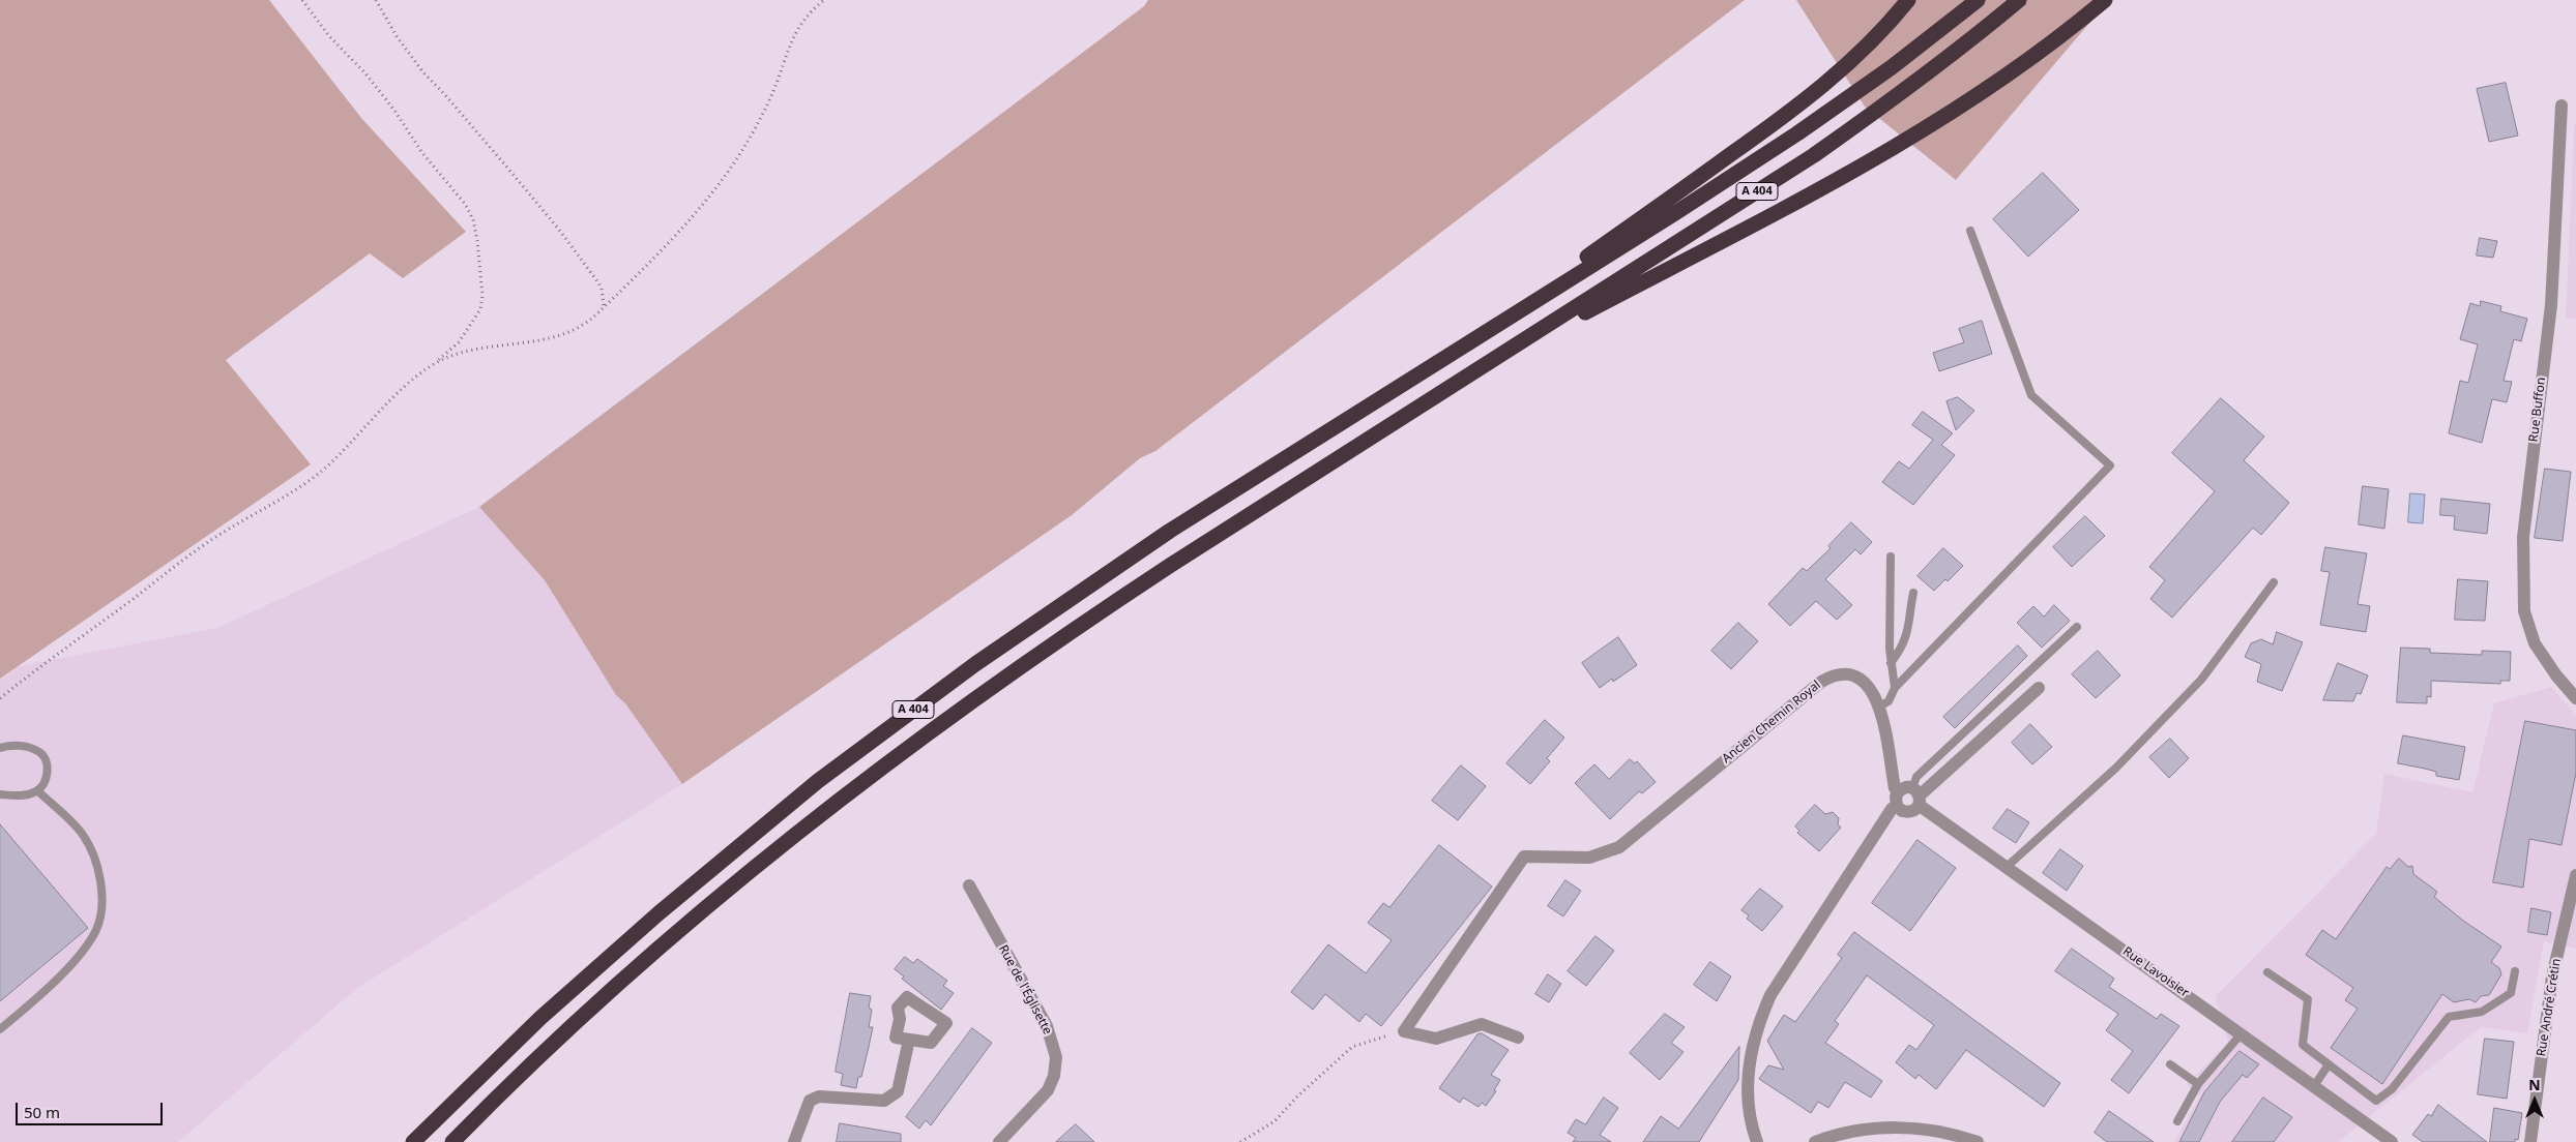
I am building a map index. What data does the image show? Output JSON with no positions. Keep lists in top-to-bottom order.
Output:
{
  "streets": {
    "highway": ["A 404"],
    "street": [
      "Rue Buffon",
      "Ancien Chemin Royal",
      "Rue Lavoisier",
      "Rue de l'Églisette",
      "Rue André Crétin"
    ]
  },
  "crossings": [
    ["Ancien Chemin Royal", "Rue Lavoisier"]
  ],
  "scale_bar": "50 m",
  "north": "top"
}
